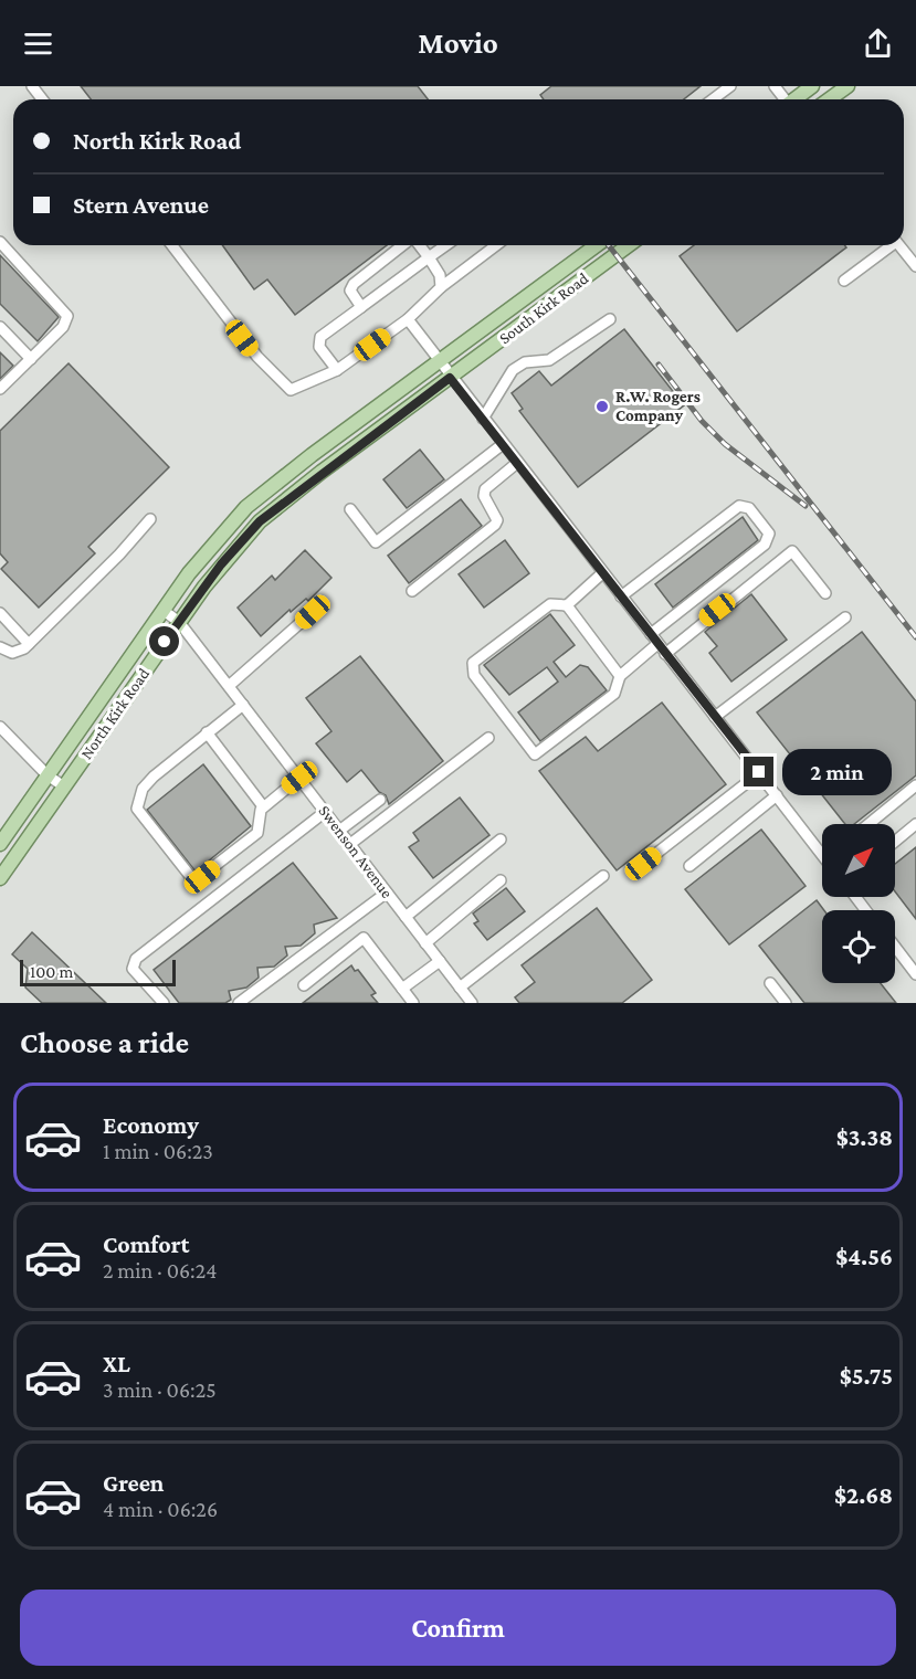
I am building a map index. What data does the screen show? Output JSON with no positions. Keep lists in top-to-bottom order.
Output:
{
  "streets": {
    "main road": ["South Kirk Road", "North Kirk Road"],
    "street": ["Swenson Avenue"]
  },
  "crossings": [
    ["South Kirk Road", "North Kirk Road"],
    ["North Kirk Road", "Swenson Avenue"]
  ],
  "places": ["R.W. Rogers Company"],
  "scale_bar": "100 m",
  "north": "top right",
  "page": {
    "header": "Movio",
    "banner": ["North Kirk Road", "Stern Avenue"],
    "bubble": "2 min",
    "scale": "100 m",
    "heading": "Choose a ride",
    "list": [
      {
        "name": "Economy",
        "note": "1 min · 06:23",
        "value": "$3.38"
      },
      {
        "name": "Comfort",
        "note": "2 min · 06:24",
        "value": "$4.56"
      },
      {
        "name": "XL",
        "note": "3 min · 06:25",
        "value": "$5.75"
      },
      {
        "name": "Green",
        "note": "4 min · 06:26",
        "value": "$2.68"
      }
    ],
    "buttons": "Confirm"
  }
}
